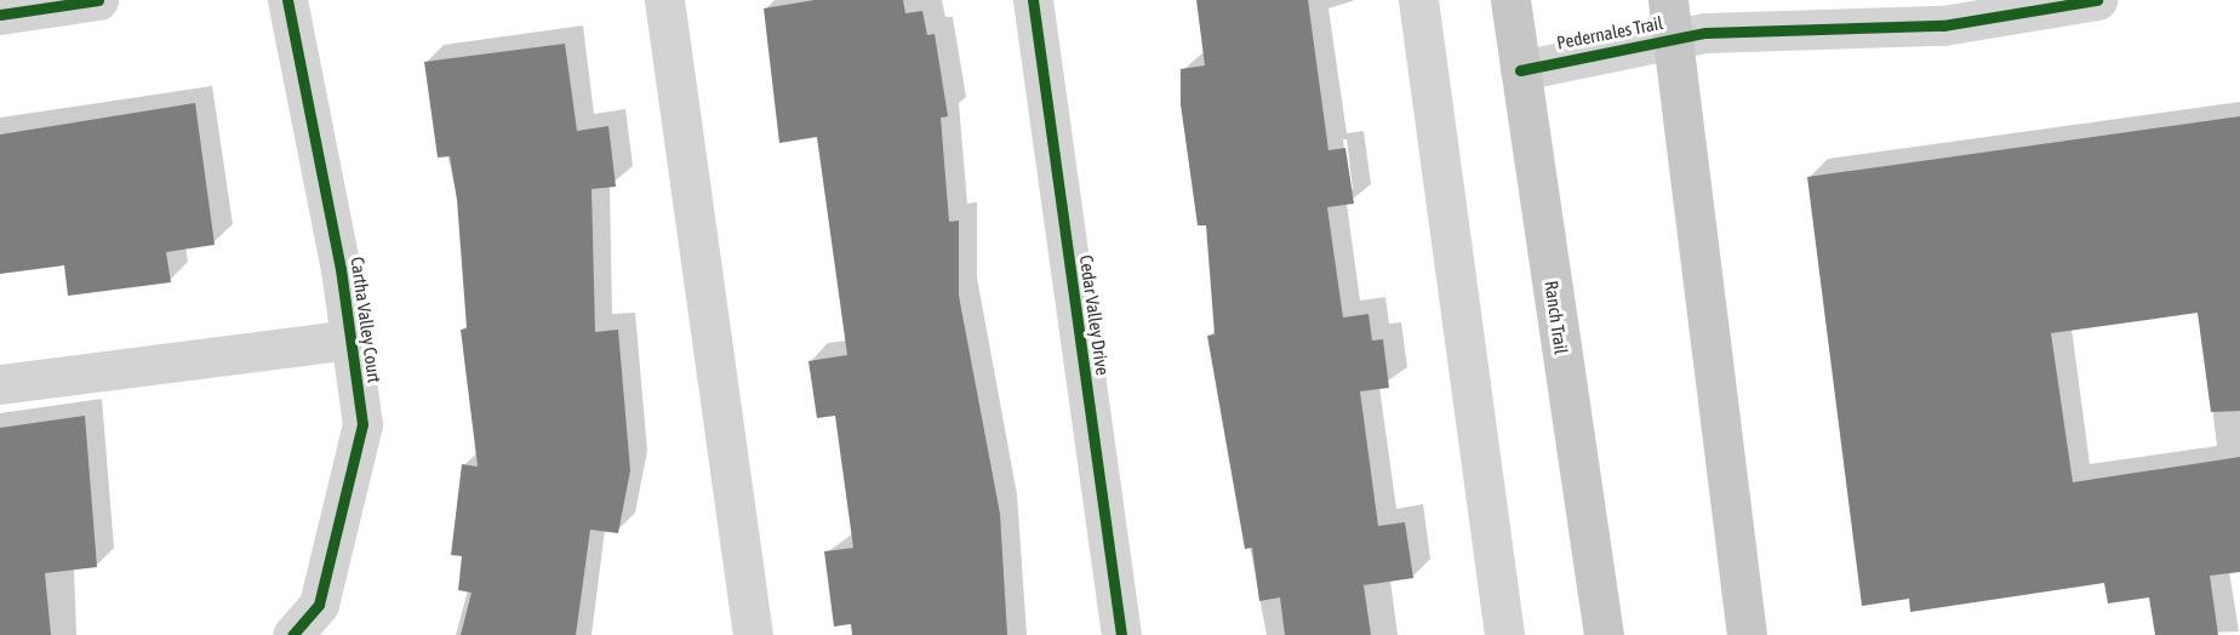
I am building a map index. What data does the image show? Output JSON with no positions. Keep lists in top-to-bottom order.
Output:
{
  "streets": {
    "main road": ["Ranch Trail"],
    "street": ["Pedernales Trail", "Cedar Valley Drive", "Cartha Valley Court"]
  },
  "crossings": [
    ["Pedernales Trail", "Ranch Trail"]
  ]
}
